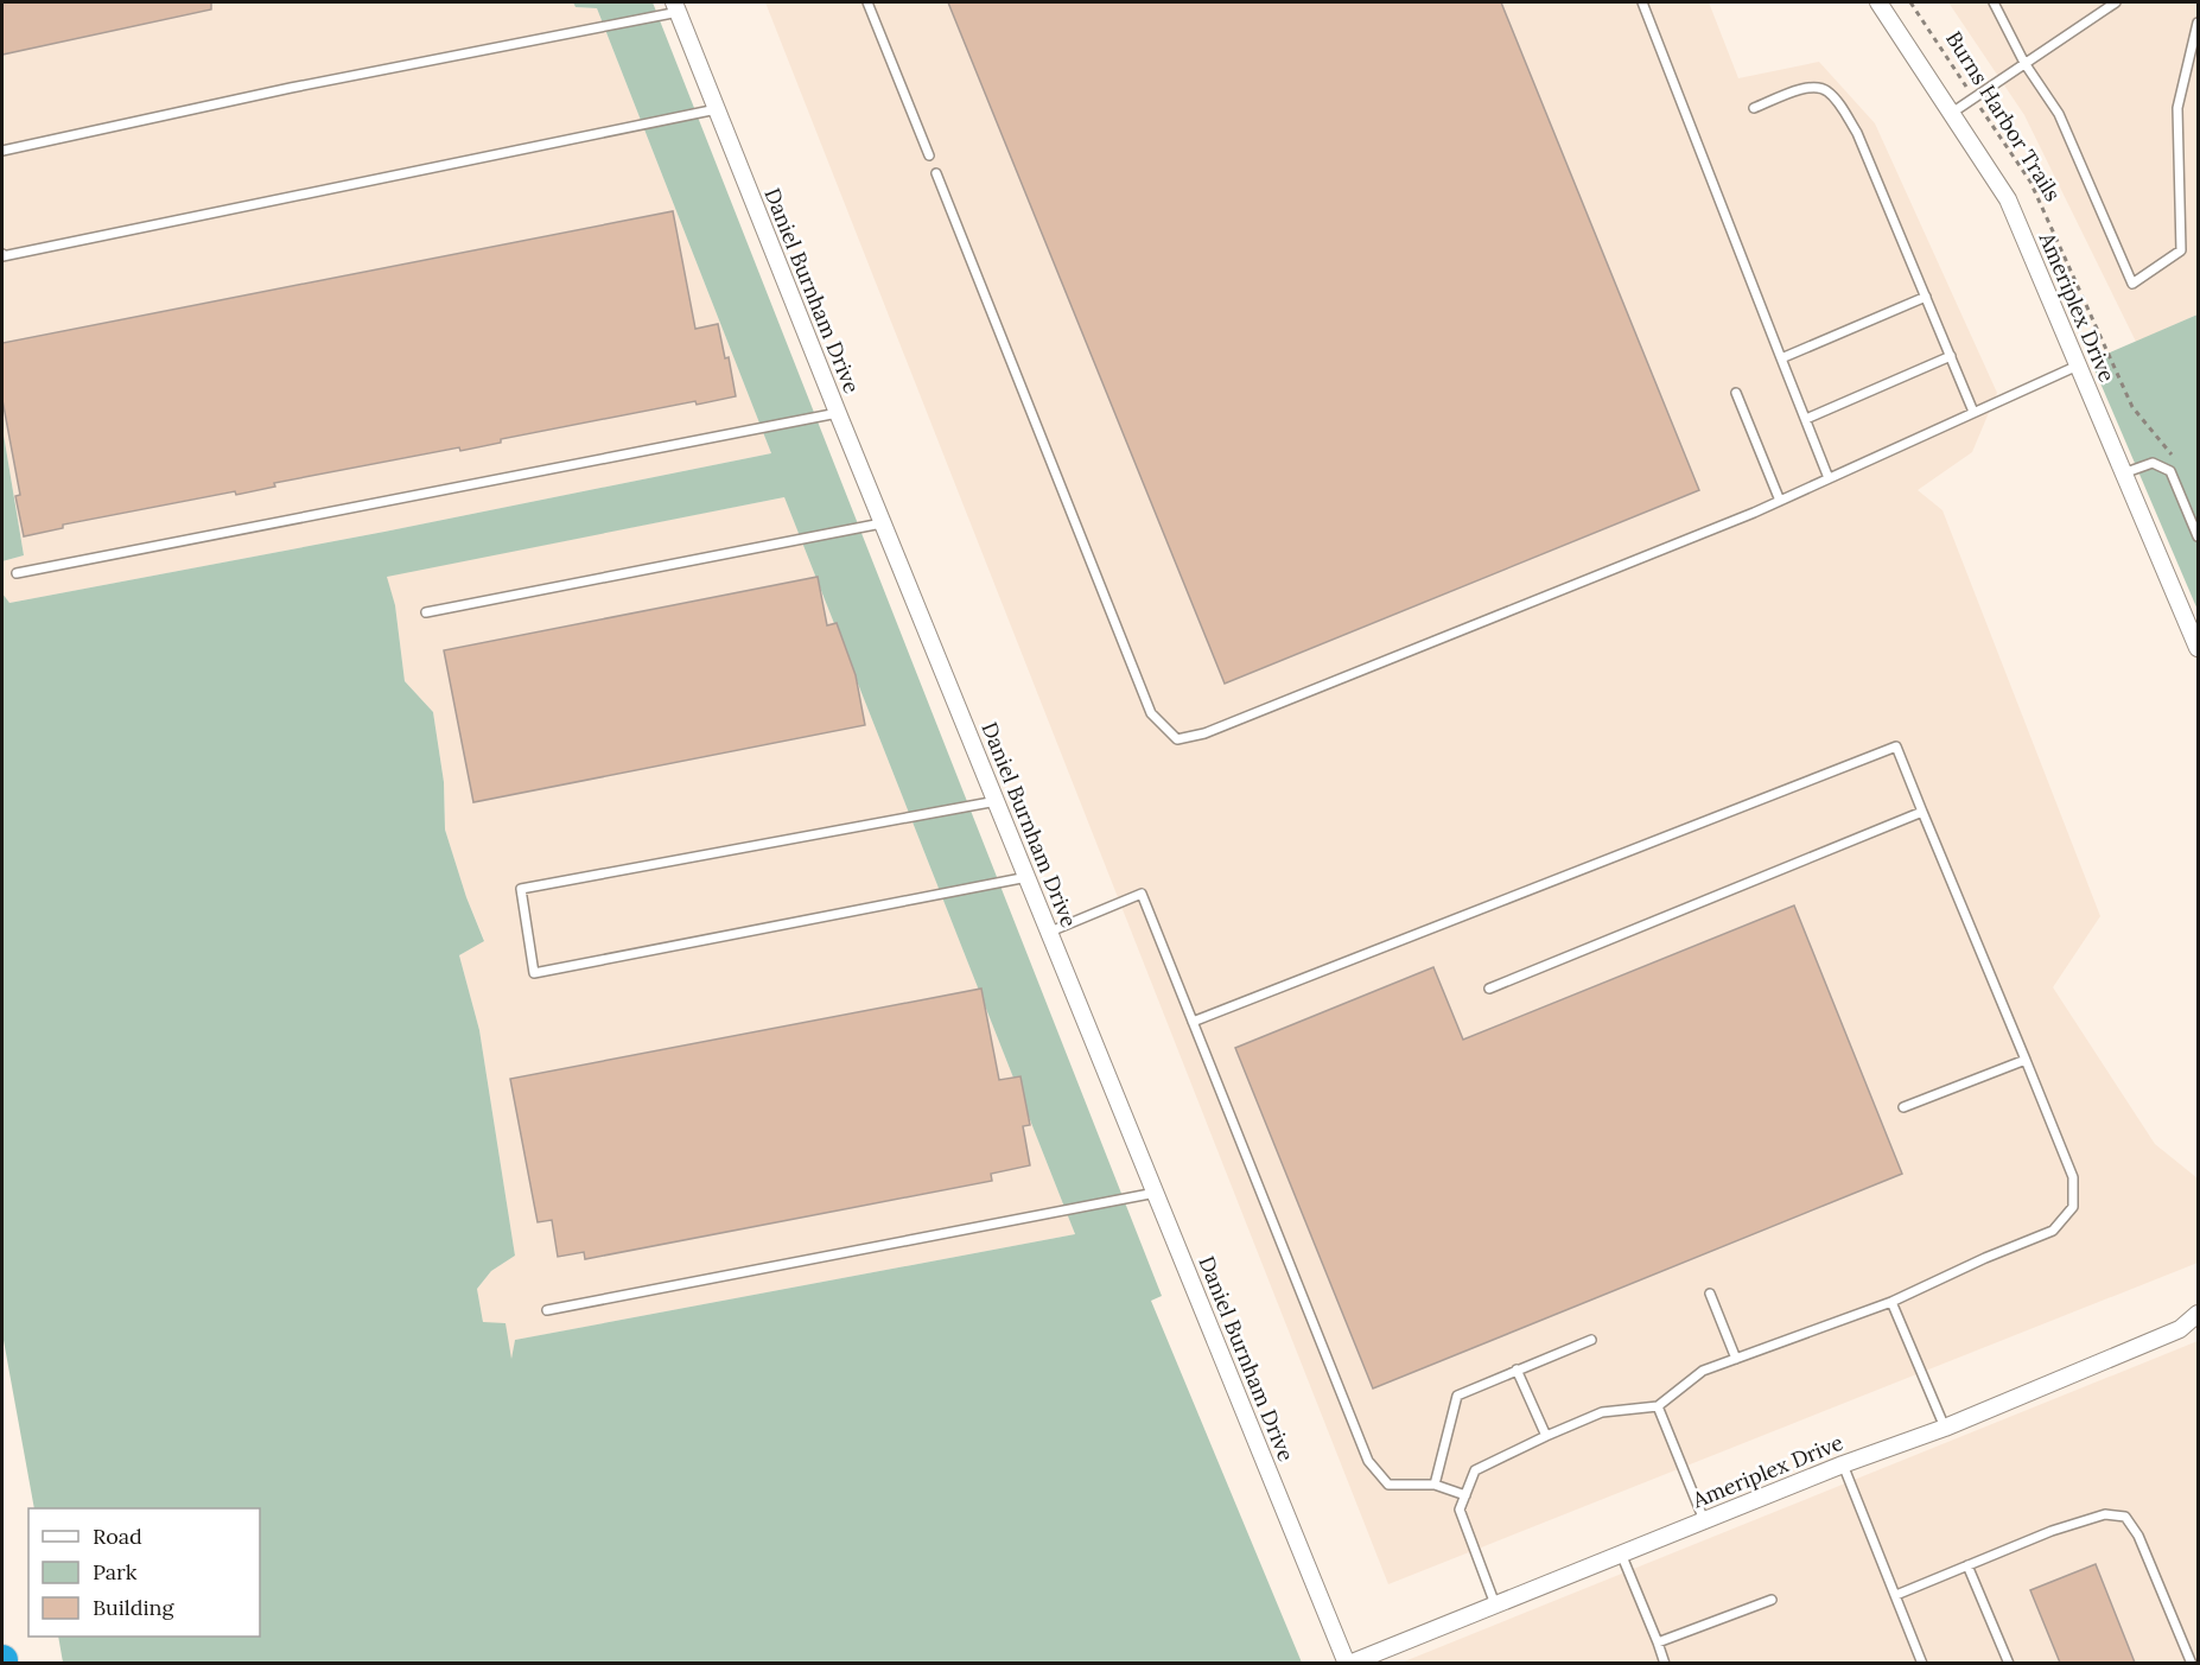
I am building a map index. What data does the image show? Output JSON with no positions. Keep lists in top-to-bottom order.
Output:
{
  "streets": {
    "street": ["Daniel Burnham Drive", "Ameriplex Drive"],
    "path": ["Burns Harbor Trails"]
  },
  "crossings": [
    ["Daniel Burnham Drive", "Ameriplex Drive"]
  ],
  "legend": ["Road", "Park", "Building"]
}
